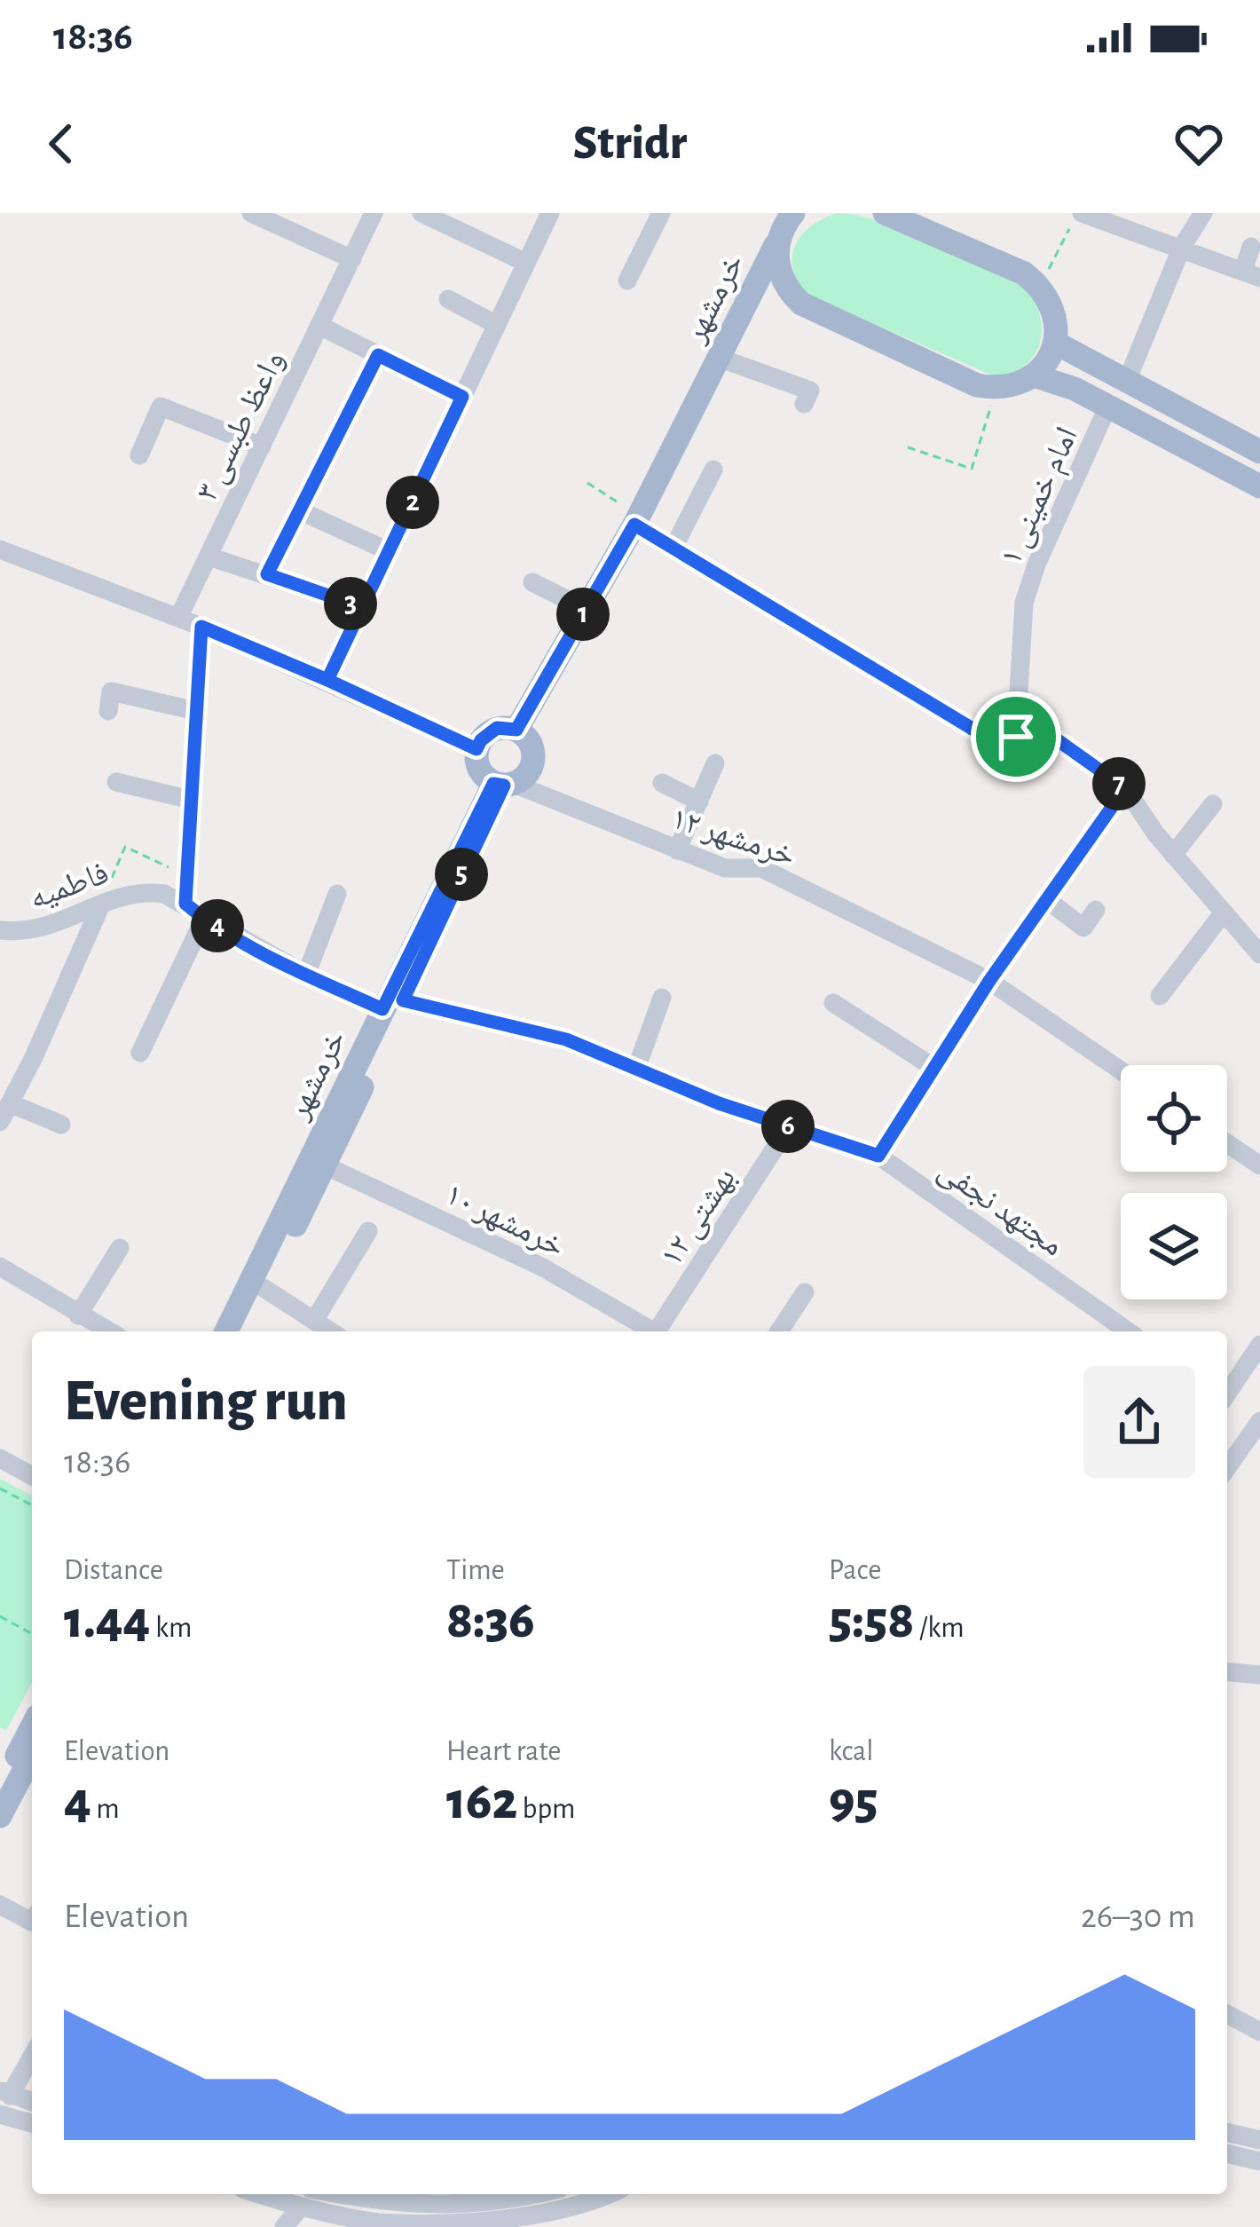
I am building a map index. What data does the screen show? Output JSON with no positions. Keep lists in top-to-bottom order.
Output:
{
  "streets": {
    "main road": ["خرمشهر"],
    "street": [
      "واعظ طبسی ۳",
      "امام خمینی ۱",
      "خرمشهر ۱۲",
      "فاطمیه",
      "مجتهد نجفی",
      "بهشتی ۱۲",
      "خرمشهر ۱۰"
    ]
  },
  "crossings": [
    ["خرمشهر", "خرمشهر ۱۲"],
    ["خرمشهر", "فاطمیه"],
    ["خرمشهر", "مجتهد نجفی"],
    ["خرمشهر", "خرمشهر ۱۰"],
    ["فاطمیه", "مجتهد نجفی"],
    ["مجتهد نجفی", "بهشتی ۱۲"]
  ],
  "page": {
    "status": "18:36",
    "header": "Stridr",
    "pins": [
      "2",
      "3",
      "1",
      "7",
      "5",
      "4",
      "6"
    ],
    "heading": ["Evening run", "18:36"],
    "stats": [
      ["Distance", "1.44 km"],
      ["Time", "8:36"],
      ["Pace", "5:58 /km"],
      ["Elevation", "4 m"],
      ["Heart rate", "162 bpm"],
      ["kcal", "95"]
    ],
    "chart": ["Elevation", "26–30 m"]
  }
}
